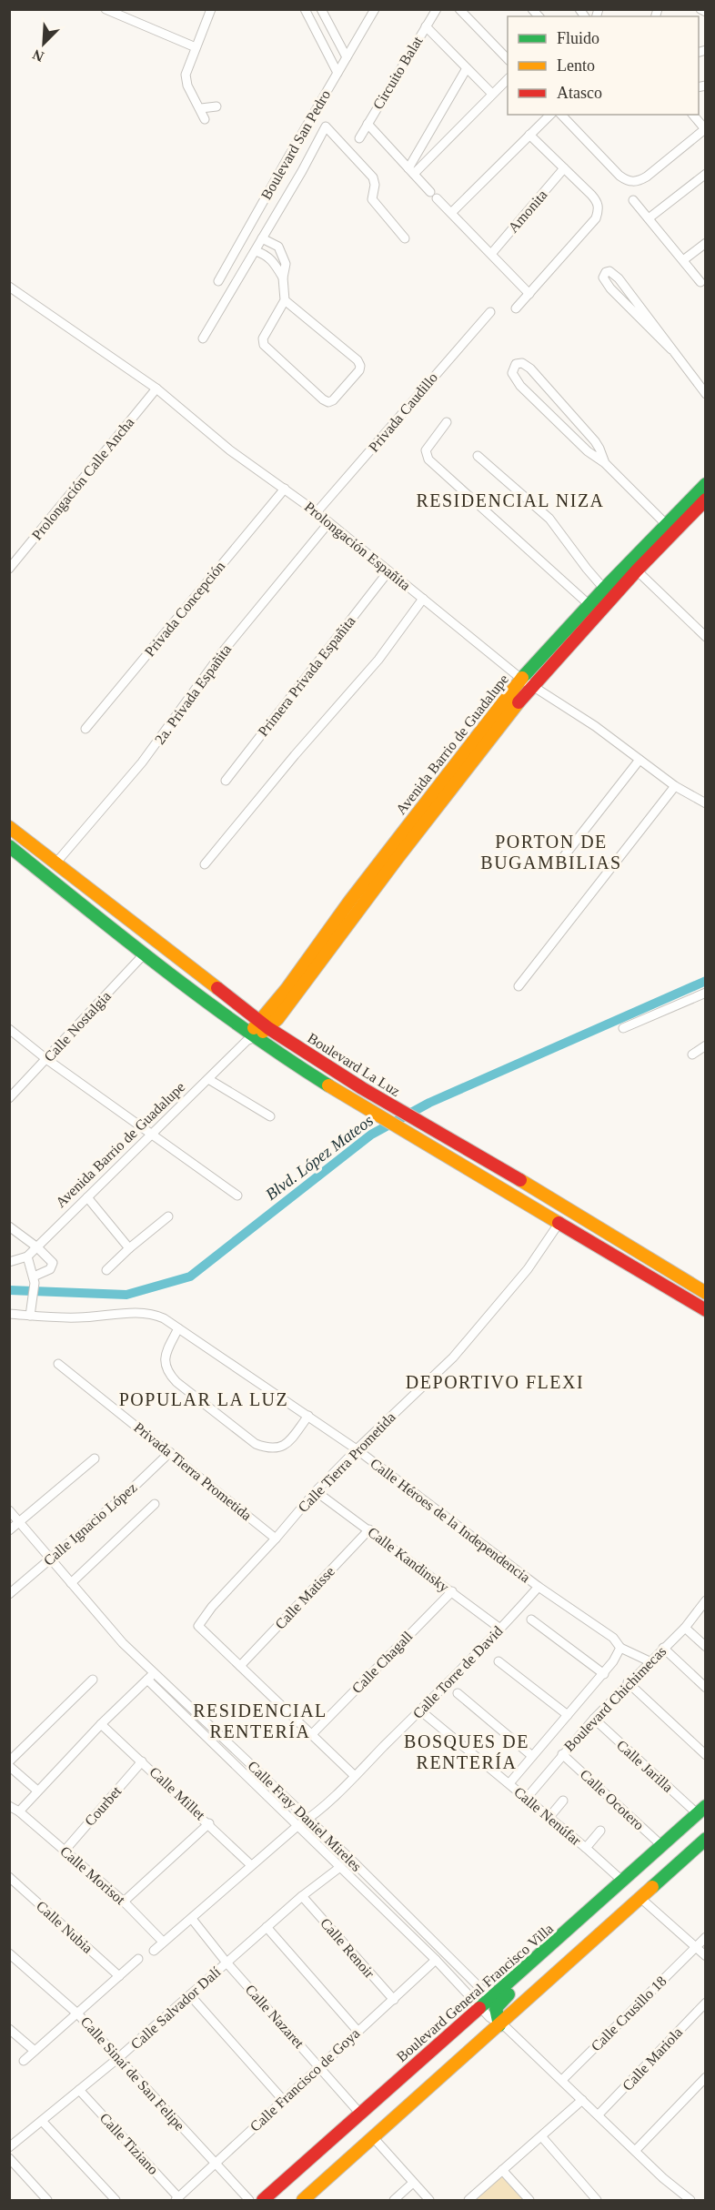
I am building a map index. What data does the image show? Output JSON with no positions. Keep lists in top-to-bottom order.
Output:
{
  "streets": {
    "main road": ["Avenida Barrio de Guadalupe", "Boulevard La Luz", "Boulevard General Francisco Villa"],
    "street": [
      "Circuito Balat",
      "Boulevard San Pedro",
      "Amonita",
      "Privada Caudillo",
      "Prolongación Calle Ancha",
      "Prolongación Españita",
      "Privada Concepción",
      "Primera Privada Españita",
      "2a. Privada Españita",
      "Calle Nostalgia",
      "Calle Tierra Prometida",
      "Privada Tierra Prometida",
      "Calle Héroes de la Independencia",
      "Calle Ignacio López",
      "Calle Kandinsky",
      "Calle Matisse",
      "Calle Chagall",
      "Calle Torre de David",
      "Boulevard Chichimecas",
      "Calle Jarilla",
      "Calle Millet",
      "Calle Ocotero",
      "Courbet",
      "Calle Fray Daniel Mireles",
      "Calle Nenúfar",
      "Calle Morisot",
      "Calle Nubia",
      "Calle Renoir",
      "Calle Salvador Dalí",
      "Calle Crusillo 18",
      "Calle Nazaret",
      "Calle Mariola",
      "Calle Sinaí de San Felipe",
      "Calle Francisco de Goya",
      "Calle Tiziano"
    ]
  },
  "crossings": [
    ["Circuito Balat", "Amonita"],
    ["Privada Caudillo", "Prolongación Españita"],
    ["Prolongación Calle Ancha", "Prolongación Españita"],
    ["Prolongación Españita", "Privada Concepción"],
    ["Prolongación Españita", "Primera Privada Españita"],
    ["Prolongación Españita", "2a. Privada Españita"],
    ["Prolongación Españita", "Avenida Barrio de Guadalupe"],
    ["2a. Privada Españita", "Boulevard La Luz"],
    ["Avenida Barrio de Guadalupe", "Boulevard La Luz"],
    ["Calle Tierra Prometida", "Privada Tierra Prometida"],
    ["Calle Tierra Prometida", "Calle Héroes de la Independencia"],
    ["Calle Tierra Prometida", "Calle Kandinsky"],
    ["Calle Tierra Prometida", "Calle Matisse"],
    ["Privada Tierra Prometida", "Calle Ignacio López"],
    ["Calle Héroes de la Independencia", "Calle Torre de David"],
    ["Calle Héroes de la Independencia", "Boulevard Chichimecas"],
    ["Calle Ignacio López", "Calle Fray Daniel Mireles"],
    ["Calle Kandinsky", "Calle Matisse"],
    ["Calle Kandinsky", "Calle Chagall"],
    ["Calle Kandinsky", "Calle Torre de David"],
    ["Calle Torre de David", "Calle Millet"],
    ["Calle Torre de David", "Calle Fray Daniel Mireles"],
    ["Calle Torre de David", "Calle Nenúfar"],
    ["Calle Torre de David", "Calle Morisot"],
    ["Calle Torre de David", "Calle Nazaret"],
    ["Boulevard Chichimecas", "Calle Jarilla"],
    ["Boulevard Chichimecas", "Calle Ocotero"],
    ["Boulevard Chichimecas", "Calle Nenúfar"],
    ["Calle Jarilla", "Boulevard General Francisco Villa"],
    ["Calle Millet", "Courbet"],
    ["Calle Ocotero", "Boulevard General Francisco Villa"],
    ["Courbet", "Calle Morisot"],
    ["Calle Fray Daniel Mireles", "Boulevard General Francisco Villa"],
    ["Calle Fray Daniel Mireles", "Calle Salvador Dalí"],
    ["Calle Fray Daniel Mireles", "Calle Crusillo 18"],
    ["Calle Fray Daniel Mireles", "Calle Mariola"],
    ["Calle Fray Daniel Mireles", "Calle Francisco de Goya"],
    ["Calle Nenúfar", "Boulevard General Francisco Villa"],
    ["Calle Renoir", "Calle Salvador Dalí"],
    ["Calle Renoir", "Calle Francisco de Goya"],
    ["Boulevard General Francisco Villa", "Calle Nazaret"],
    ["Calle Salvador Dalí", "Calle Nazaret"],
    ["Calle Salvador Dalí", "Calle Sinaí de San Felipe"],
    ["Calle Salvador Dalí", "Calle Tiziano"],
    ["Calle Nazaret", "Calle Francisco de Goya"],
    ["Calle Sinaí de San Felipe", "Calle Francisco de Goya"],
    ["Calle Francisco de Goya", "Calle Tiziano"]
  ],
  "districts": [
    "RESIDENCIAL NIZA",
    "PORTON DE BUGAMBILIAS",
    "DEPORTIVO FLEXI",
    "POPULAR LA LUZ",
    "RESIDENCIAL RENTERÍA",
    "BOSQUES DE RENTERÍA"
  ],
  "water": ["Blvd. López Mateos"],
  "legend": ["Fluido", "Lento", "Atasco"],
  "north": "bottom left"
}
